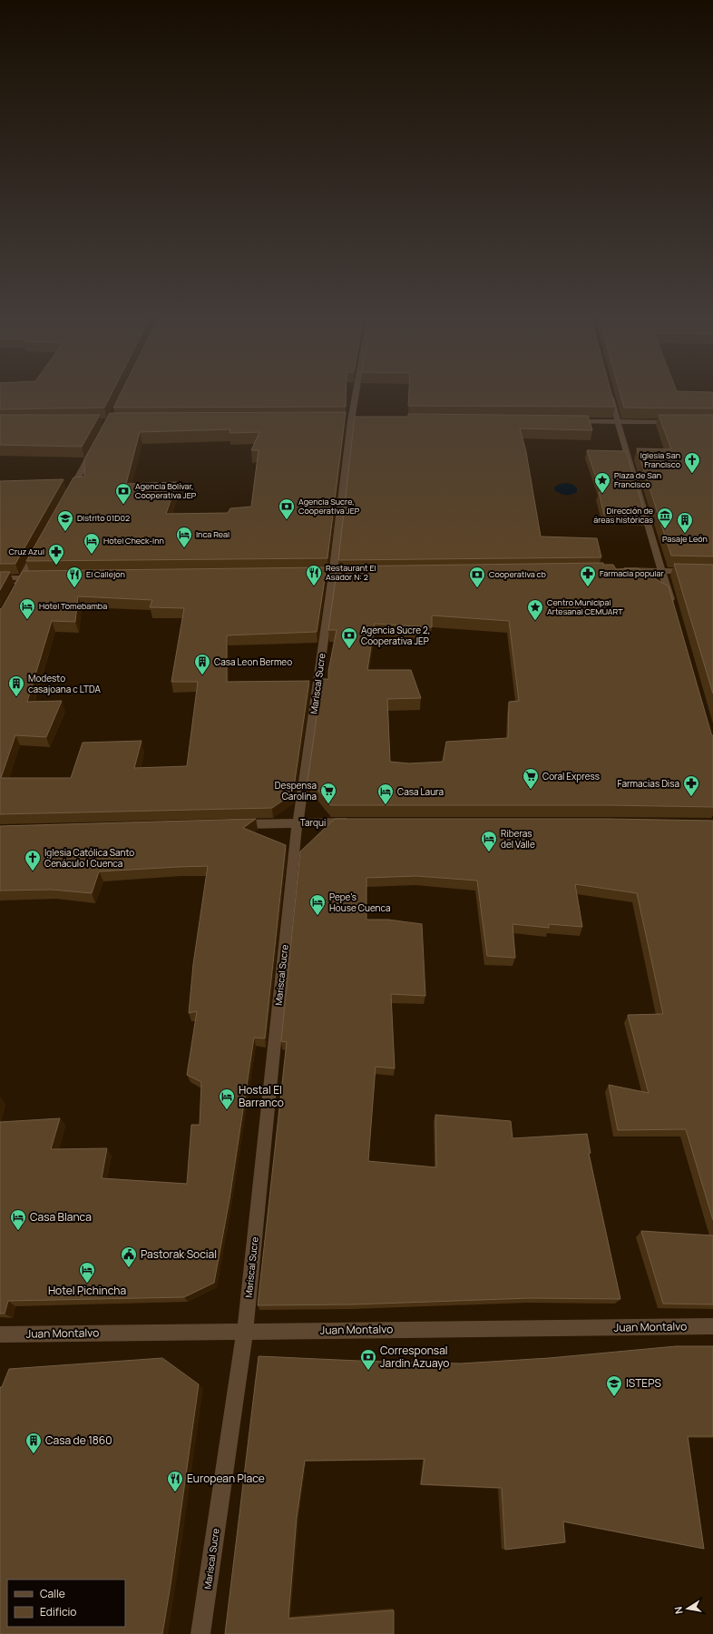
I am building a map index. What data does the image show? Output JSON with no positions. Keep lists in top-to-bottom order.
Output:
{
  "streets": {
    "street": ["Mariscal Sucre", "Tarqui", "Juan Montalvo"]
  },
  "crossings": [
    ["Mariscal Sucre", "Tarqui"],
    ["Mariscal Sucre", "Juan Montalvo"]
  ],
  "places": {
    "church": ["Iglesia San Francisco", "Iglesia Católica Santo Cenáculo | Cuenca"],
    "place": ["Plaza de San Francisco", "Centro Municipal Artesanal CEMUART"],
    "bank": [
      "Agencia Bolívar, Cooperativa JEP",
      "Agencia Sucre, Cooperativa JEP",
      "Cooperativa cb",
      "Agencia Sucre 2, Cooperativa JEP",
      "Corresponsal Jardin Azuayo"
    ],
    "museum": ["Dirección de áreas históricas"],
    "school or university": ["Distrito 01D02", "ISTEPS"],
    "building": [
      "Pasaje León",
      "Casa Leon Bermeo",
      "Modesto casajoana c LTDA",
      "Casa de 1860"
    ],
    "hotel": [
      "Inca Real",
      "Hotel Check-Inn",
      "Hotel Tomebamba",
      "Casa Laura",
      "Riberas del Valle",
      "Pepe's House Cuenca",
      "Hostal El Barranco",
      "Casa Blanca",
      "Hotel Pichincha"
    ],
    "pharmacy": ["Cruz Azul", "Farmacia popular", "Farmacias Disa"],
    "restaurant": ["Restaurant El Asador N: 2", "El Callejon", "European Place"],
    "supermarket": ["Coral Express", "Despensa Carolina"],
    "public building": ["Pastorak Social"]
  },
  "legend": ["Calle", "Edificio"],
  "north": "left"
}
